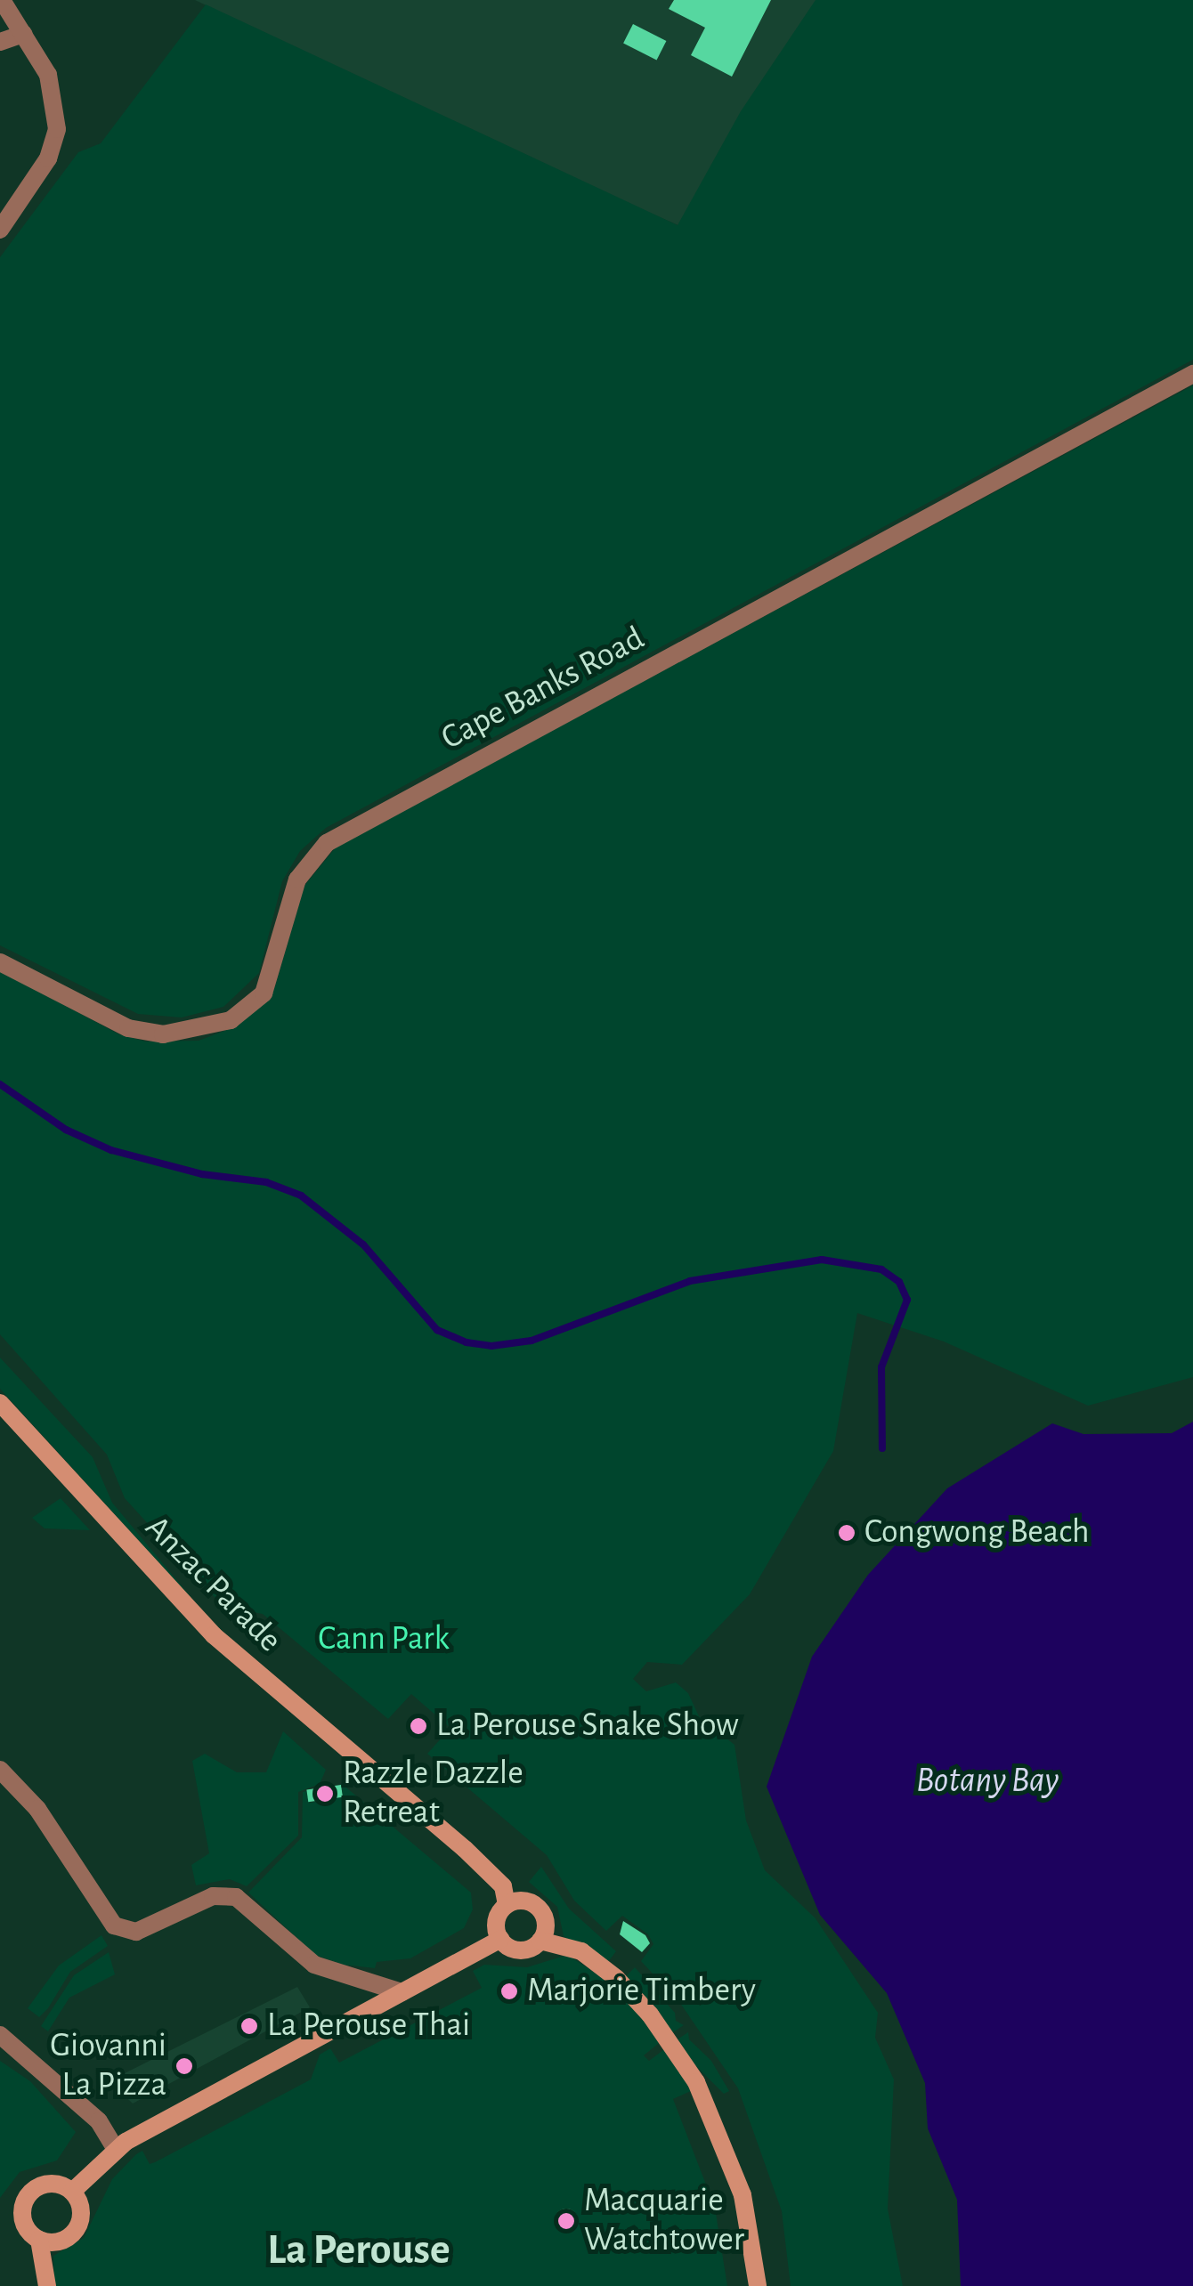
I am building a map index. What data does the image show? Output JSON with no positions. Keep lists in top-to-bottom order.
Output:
{
  "streets": {
    "main road": ["Anzac Parade"],
    "street": ["Cape Banks Road"]
  },
  "districts": ["La Perouse"],
  "water": ["Botany Bay"],
  "parks": ["Cann Park"],
  "places": [
    "Congwong Beach",
    "La Perouse Snake Show",
    "Razzle Dazzle Retreat",
    "Marjorie Timbery",
    "La Perouse Thai",
    "Giovanni La Pizza",
    "Macquarie Watchtower"
  ]
}
